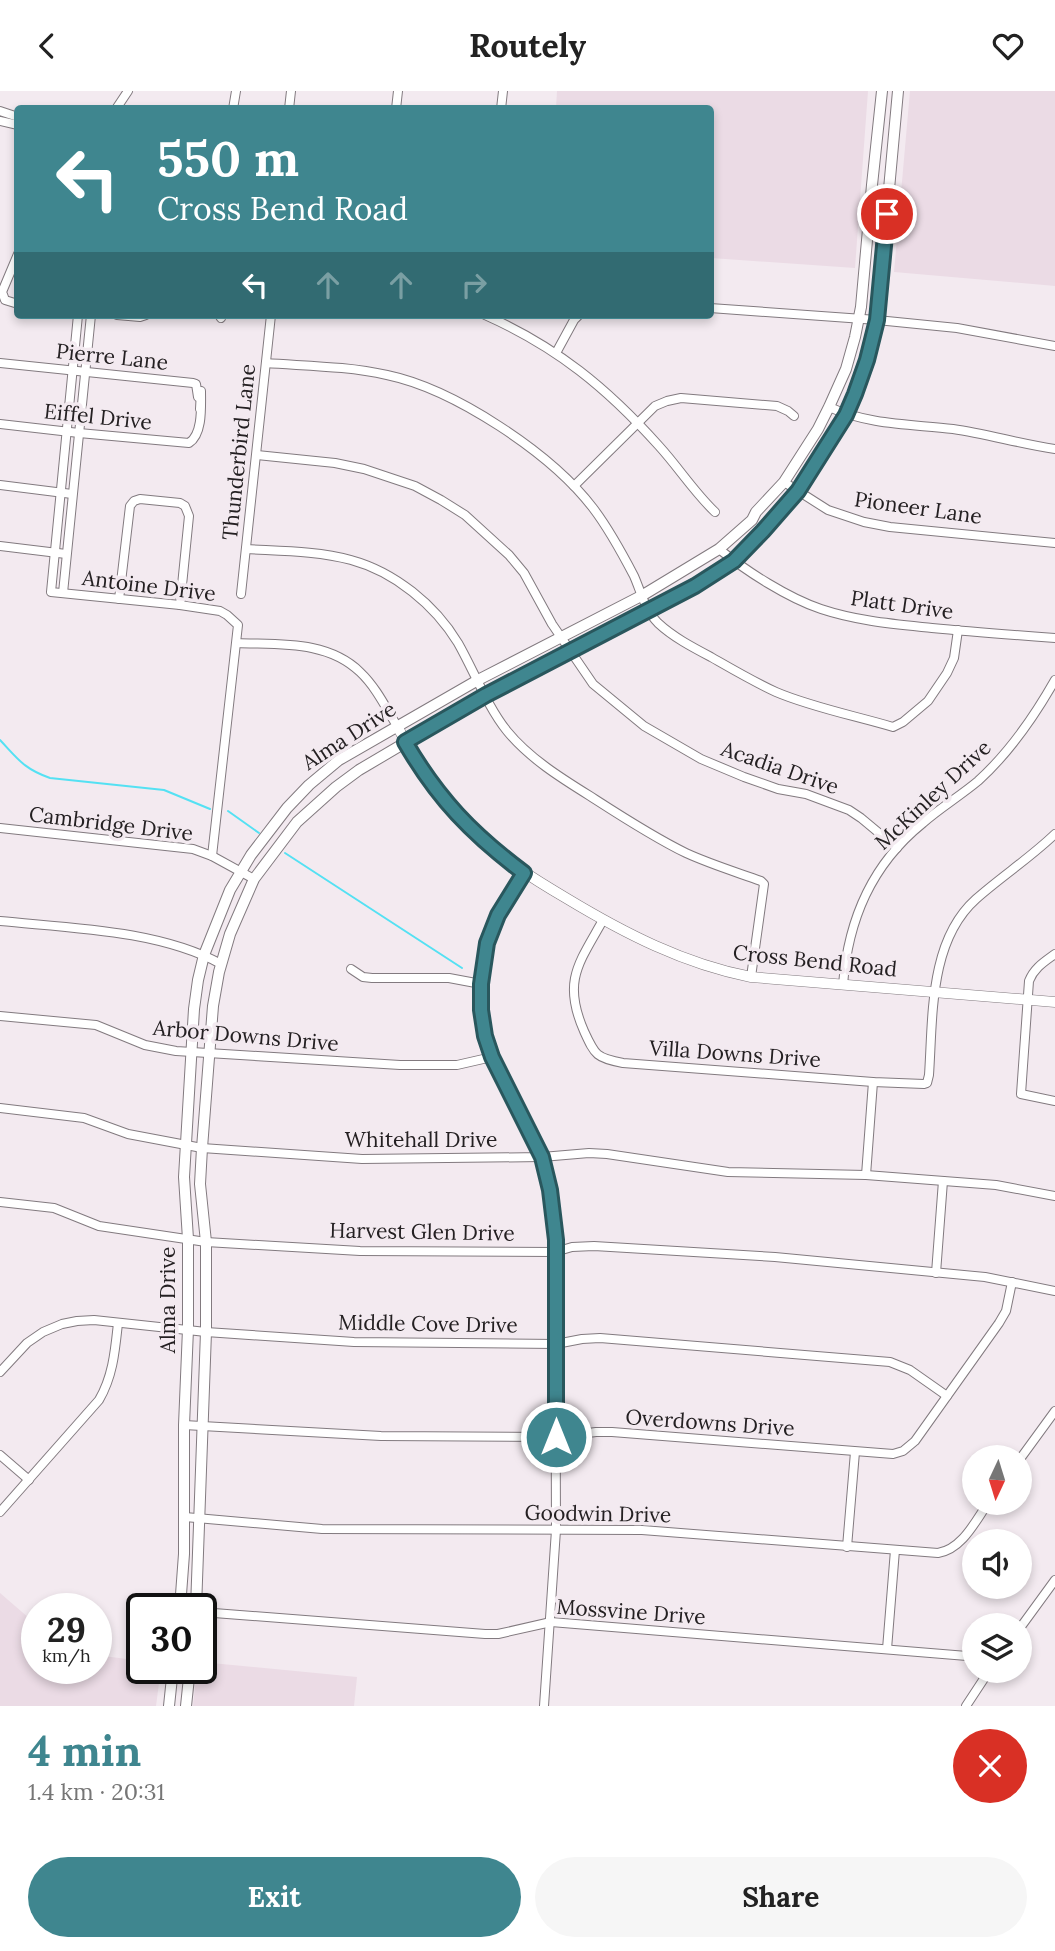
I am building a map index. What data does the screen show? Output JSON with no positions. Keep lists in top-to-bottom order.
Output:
{
  "streets": {
    "main road": ["Alma Drive"],
    "street": [
      "Pierre Lane",
      "Eiffel Drive",
      "Thunderbird Lane",
      "Pioneer Lane",
      "Antoine Drive",
      "Platt Drive",
      "Acadia Drive",
      "McKinley Drive",
      "Cambridge Drive",
      "Cross Bend Road",
      "Arbor Downs Drive",
      "Villa Downs Drive",
      "Whitehall Drive",
      "Harvest Glen Drive",
      "Middle Cove Drive",
      "Overdowns Drive",
      "Goodwin Drive",
      "Mossvine Drive"
    ]
  },
  "crossings": [
    ["Pierre Lane", "Eiffel Drive"],
    ["Thunderbird Lane", "Acadia Drive"],
    ["Pioneer Lane", "Alma Drive"],
    ["Antoine Drive", "Cross Bend Road"],
    ["Platt Drive", "Alma Drive"],
    ["Alma Drive", "Acadia Drive"],
    ["Alma Drive", "Cambridge Drive"],
    ["Alma Drive", "Cross Bend Road"],
    ["Alma Drive", "Arbor Downs Drive"],
    ["Alma Drive", "Whitehall Drive"],
    ["Alma Drive", "Harvest Glen Drive"],
    ["Alma Drive", "Middle Cove Drive"],
    ["Alma Drive", "Overdowns Drive"],
    ["Alma Drive", "Goodwin Drive"],
    ["Acadia Drive", "McKinley Drive"],
    ["McKinley Drive", "Cross Bend Road"],
    ["Cross Bend Road", "Villa Downs Drive"],
    ["Harvest Glen Drive", "Overdowns Drive"],
    ["Middle Cove Drive", "Overdowns Drive"]
  ],
  "north": "bottom",
  "page": {
    "header": "Routely",
    "turn": ["550 m", "Cross Bend Road"],
    "speed": "29 km/h",
    "limit": "30",
    "heading": ["4 min", "1.4 km · 20:31"],
    "buttons": ["Exit", "Share"]
  }
}
